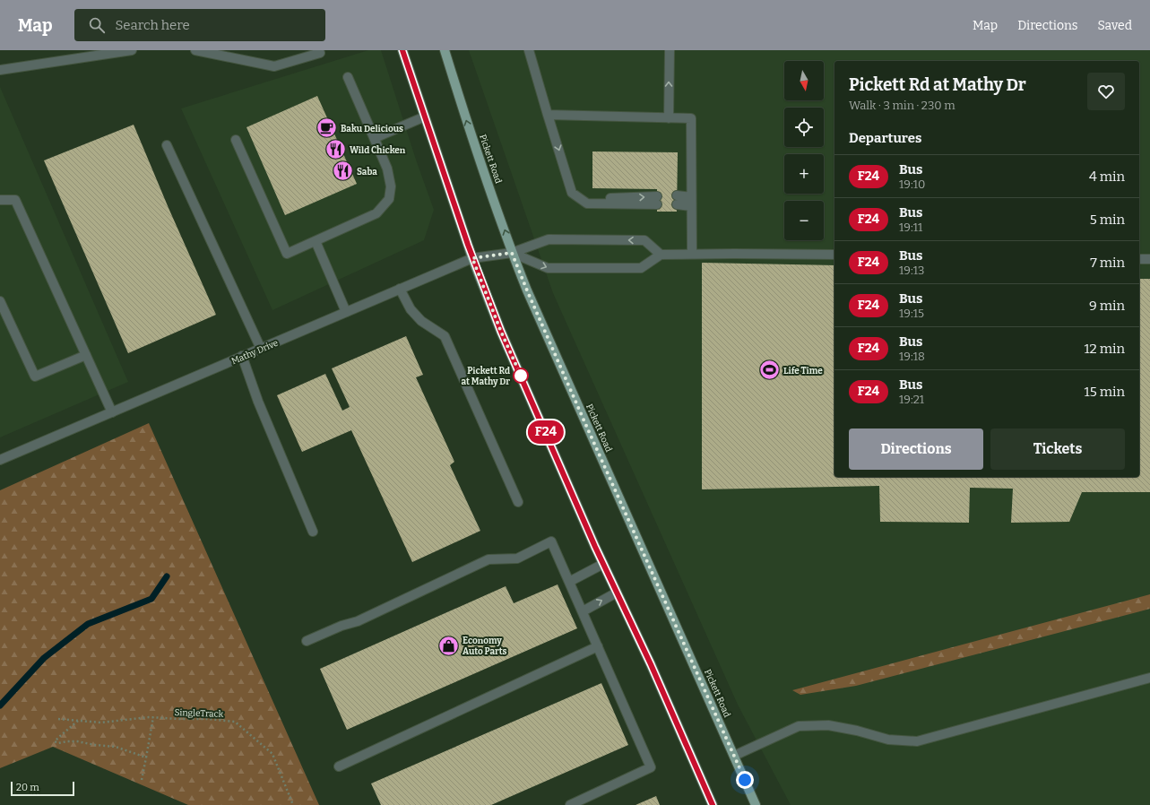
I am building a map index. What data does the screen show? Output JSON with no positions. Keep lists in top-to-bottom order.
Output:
{
  "streets": {
    "main road": ["Pickett Road"],
    "street": ["Mathy Drive"],
    "path": ["SingleTrack"]
  },
  "crossings": [
    ["Pickett Road", "Mathy Drive"]
  ],
  "places": {
    "cafe": ["Baku Delicious"],
    "restaurant": ["Wild Chicken", "Saba"],
    "sports": ["Life Time"],
    "other": ["Pickett Rd at Mathy Dr"],
    "shop": ["Economy Auto Parts"]
  },
  "lines": ["bus line F24"],
  "scale_bar": "20 m",
  "north": "bottom",
  "page": {
    "header": "Map",
    "search": "Search here",
    "nav": ["Map", "Directions", "Saved"],
    "on_map": "F24",
    "map_buttons": ["+", "−"],
    "heading": [
      ["Pickett Rd at Mathy Dr", "Walk · 3 min · 230 m"],
      "Departures"
    ],
    "list": [
      {
        "mark": "F24",
        "name": "Bus",
        "note": "19:10",
        "value": "4 min"
      },
      {
        "mark": "F24",
        "name": "Bus",
        "note": "19:11",
        "value": "5 min"
      },
      {
        "mark": "F24",
        "name": "Bus",
        "note": "19:13",
        "value": "7 min"
      },
      {
        "mark": "F24",
        "name": "Bus",
        "note": "19:15",
        "value": "9 min"
      },
      {
        "mark": "F24",
        "name": "Bus",
        "note": "19:18",
        "value": "12 min"
      },
      {
        "mark": "F24",
        "name": "Bus",
        "note": "19:21",
        "value": "15 min"
      }
    ],
    "buttons": ["Directions", "Tickets"],
    "scale": "20 m"
  }
}
